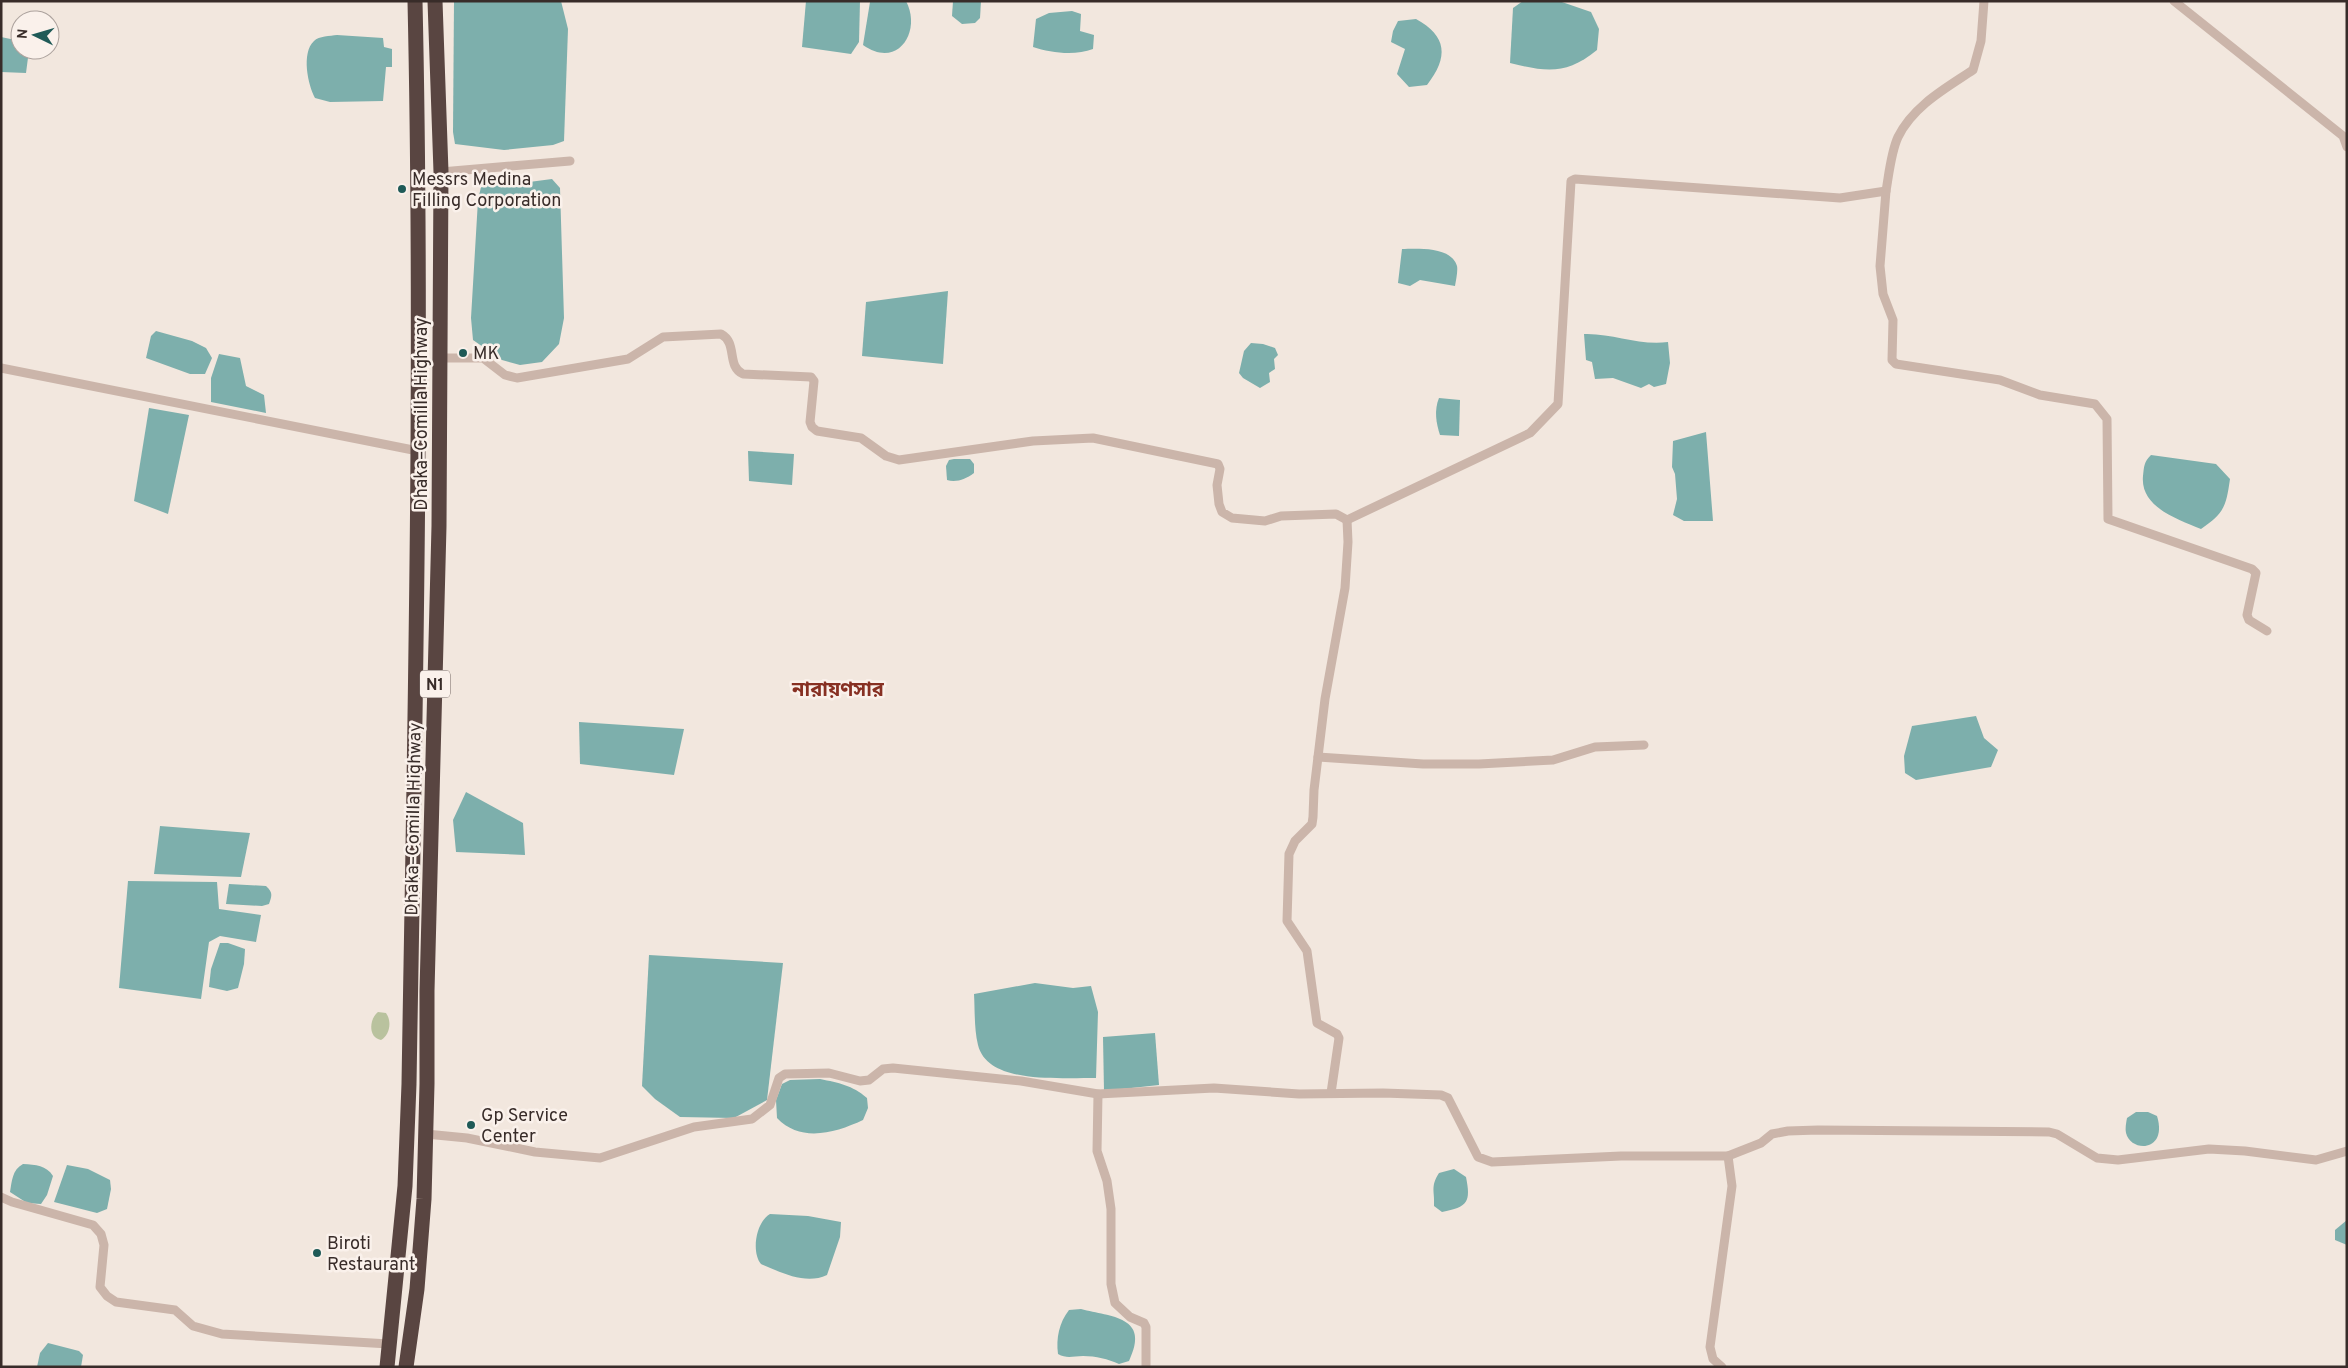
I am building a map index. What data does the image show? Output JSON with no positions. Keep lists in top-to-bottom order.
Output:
{
  "streets": {
    "highway": ["Dhaka–Comilla Highway", "N1"]
  },
  "districts": ["নারায়ণসার"],
  "places": [
    "Messrs Medina Filling Corporation",
    "MK",
    "Gp Service Center",
    "Biroti Restaurant"
  ],
  "north": "left"
}
